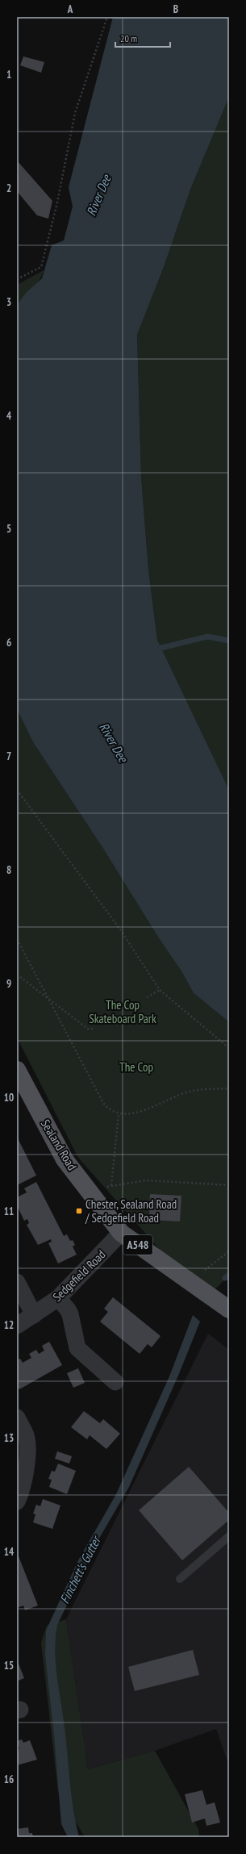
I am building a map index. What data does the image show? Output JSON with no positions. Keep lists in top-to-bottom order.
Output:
{
  "streets": {
    "main road": ["Sealand Road", "A548"],
    "street": ["Sedgefield Road"]
  },
  "crossings": [
    ["Sealand Road", "Sedgefield Road"]
  ],
  "water": ["River Dee", "Finchett's Gutter"],
  "parks": ["The Cop Skateboard Park", "The Cop"],
  "places": {
    "transit": ["Chester, Sealand Road / Sedgefield Road"]
  },
  "scale_bar": "20 m",
  "grid": {
    "columns": ["A", "B"],
    "rows": [
      "1",
      "2",
      "3",
      "4",
      "5",
      "6",
      "7",
      "8",
      "9",
      "10",
      "11",
      "12",
      "13",
      "14",
      "15",
      "16"
    ]
  }
}
